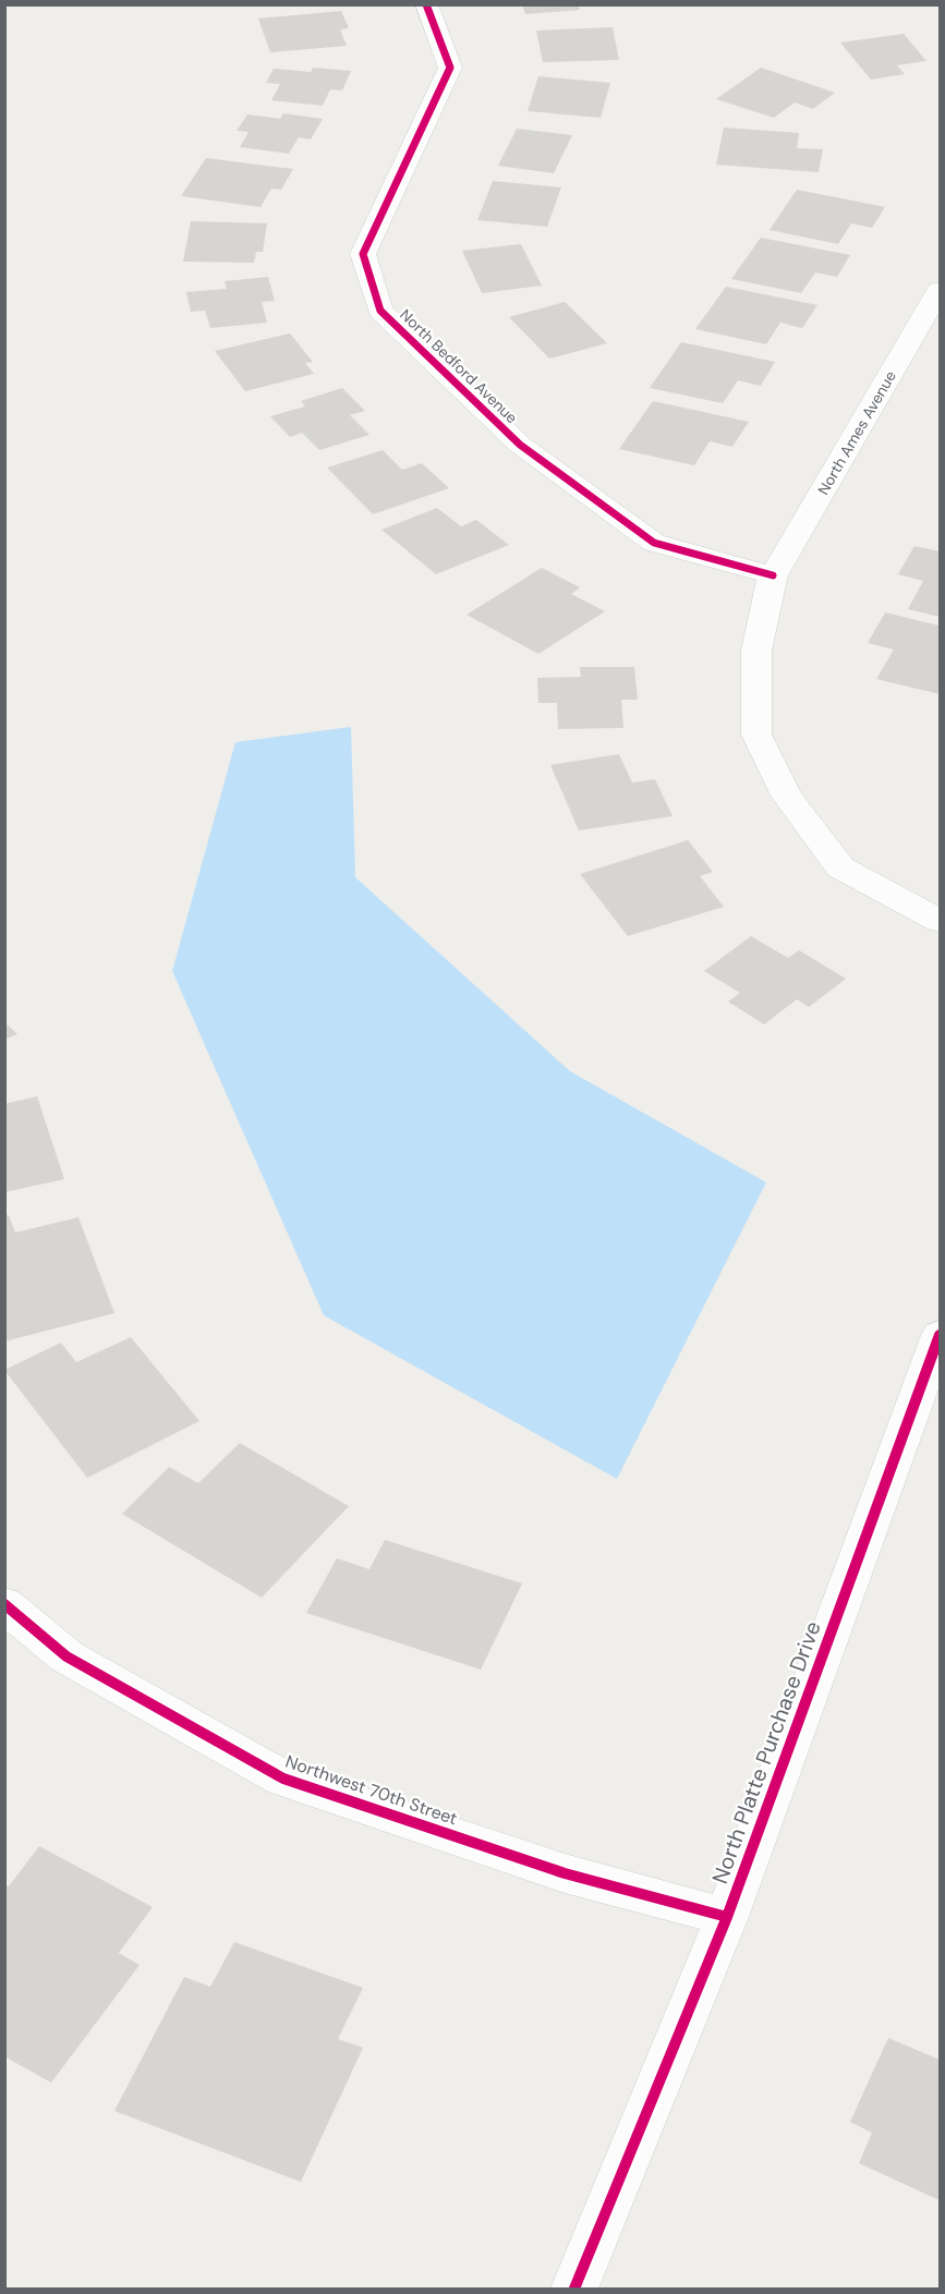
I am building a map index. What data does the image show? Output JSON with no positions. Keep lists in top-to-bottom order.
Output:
{
  "streets": {
    "street": [
      "North Bedford Avenue",
      "North Ames Avenue",
      "North Platte Purchase Drive",
      "Northwest 70th Street"
    ]
  },
  "crossings": [
    ["North Bedford Avenue", "North Ames Avenue"],
    ["North Platte Purchase Drive", "Northwest 70th Street"]
  ]
}
